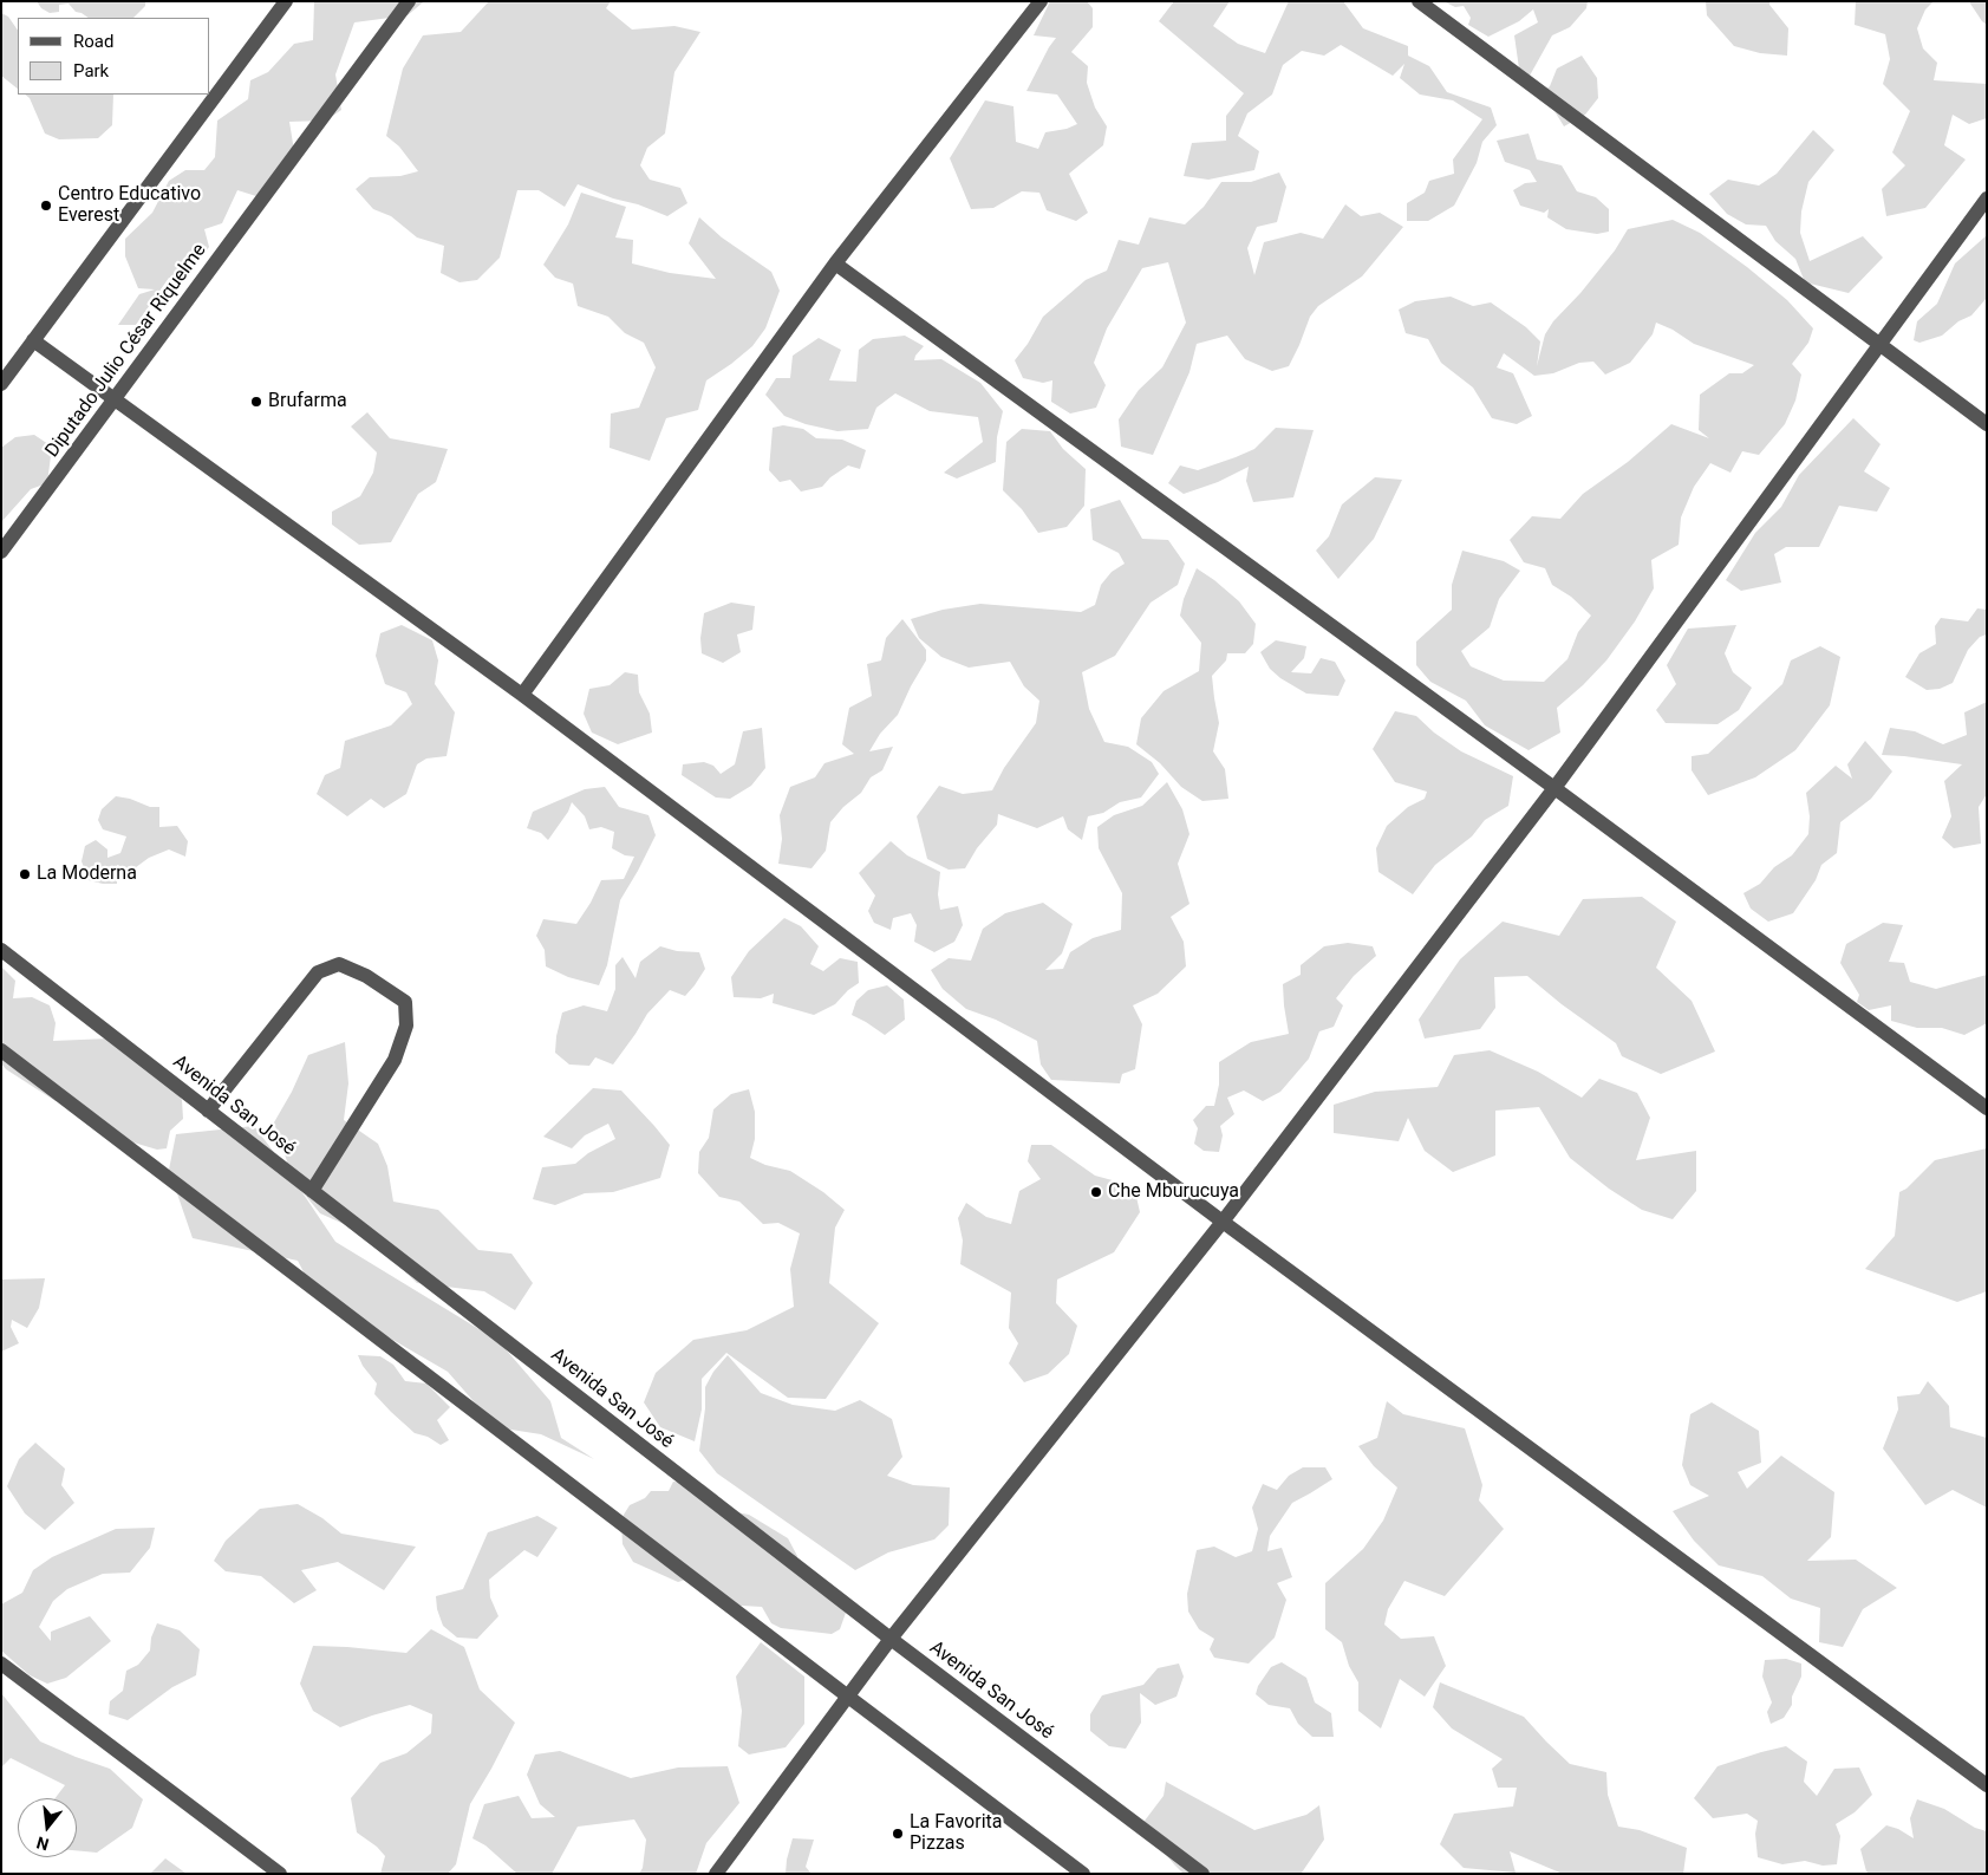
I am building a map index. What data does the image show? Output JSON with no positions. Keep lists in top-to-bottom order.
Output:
{
  "streets": {
    "street": ["Diputado Julio César Riquelme", "Avenida San José"]
  },
  "places": [
    "Centro Educativo Everest",
    "Brufarma",
    "La Moderna",
    "Che Mburucuya",
    "La Favorita Pizzas"
  ],
  "legend": ["Road", "Park"],
  "north": "bottom"
}
